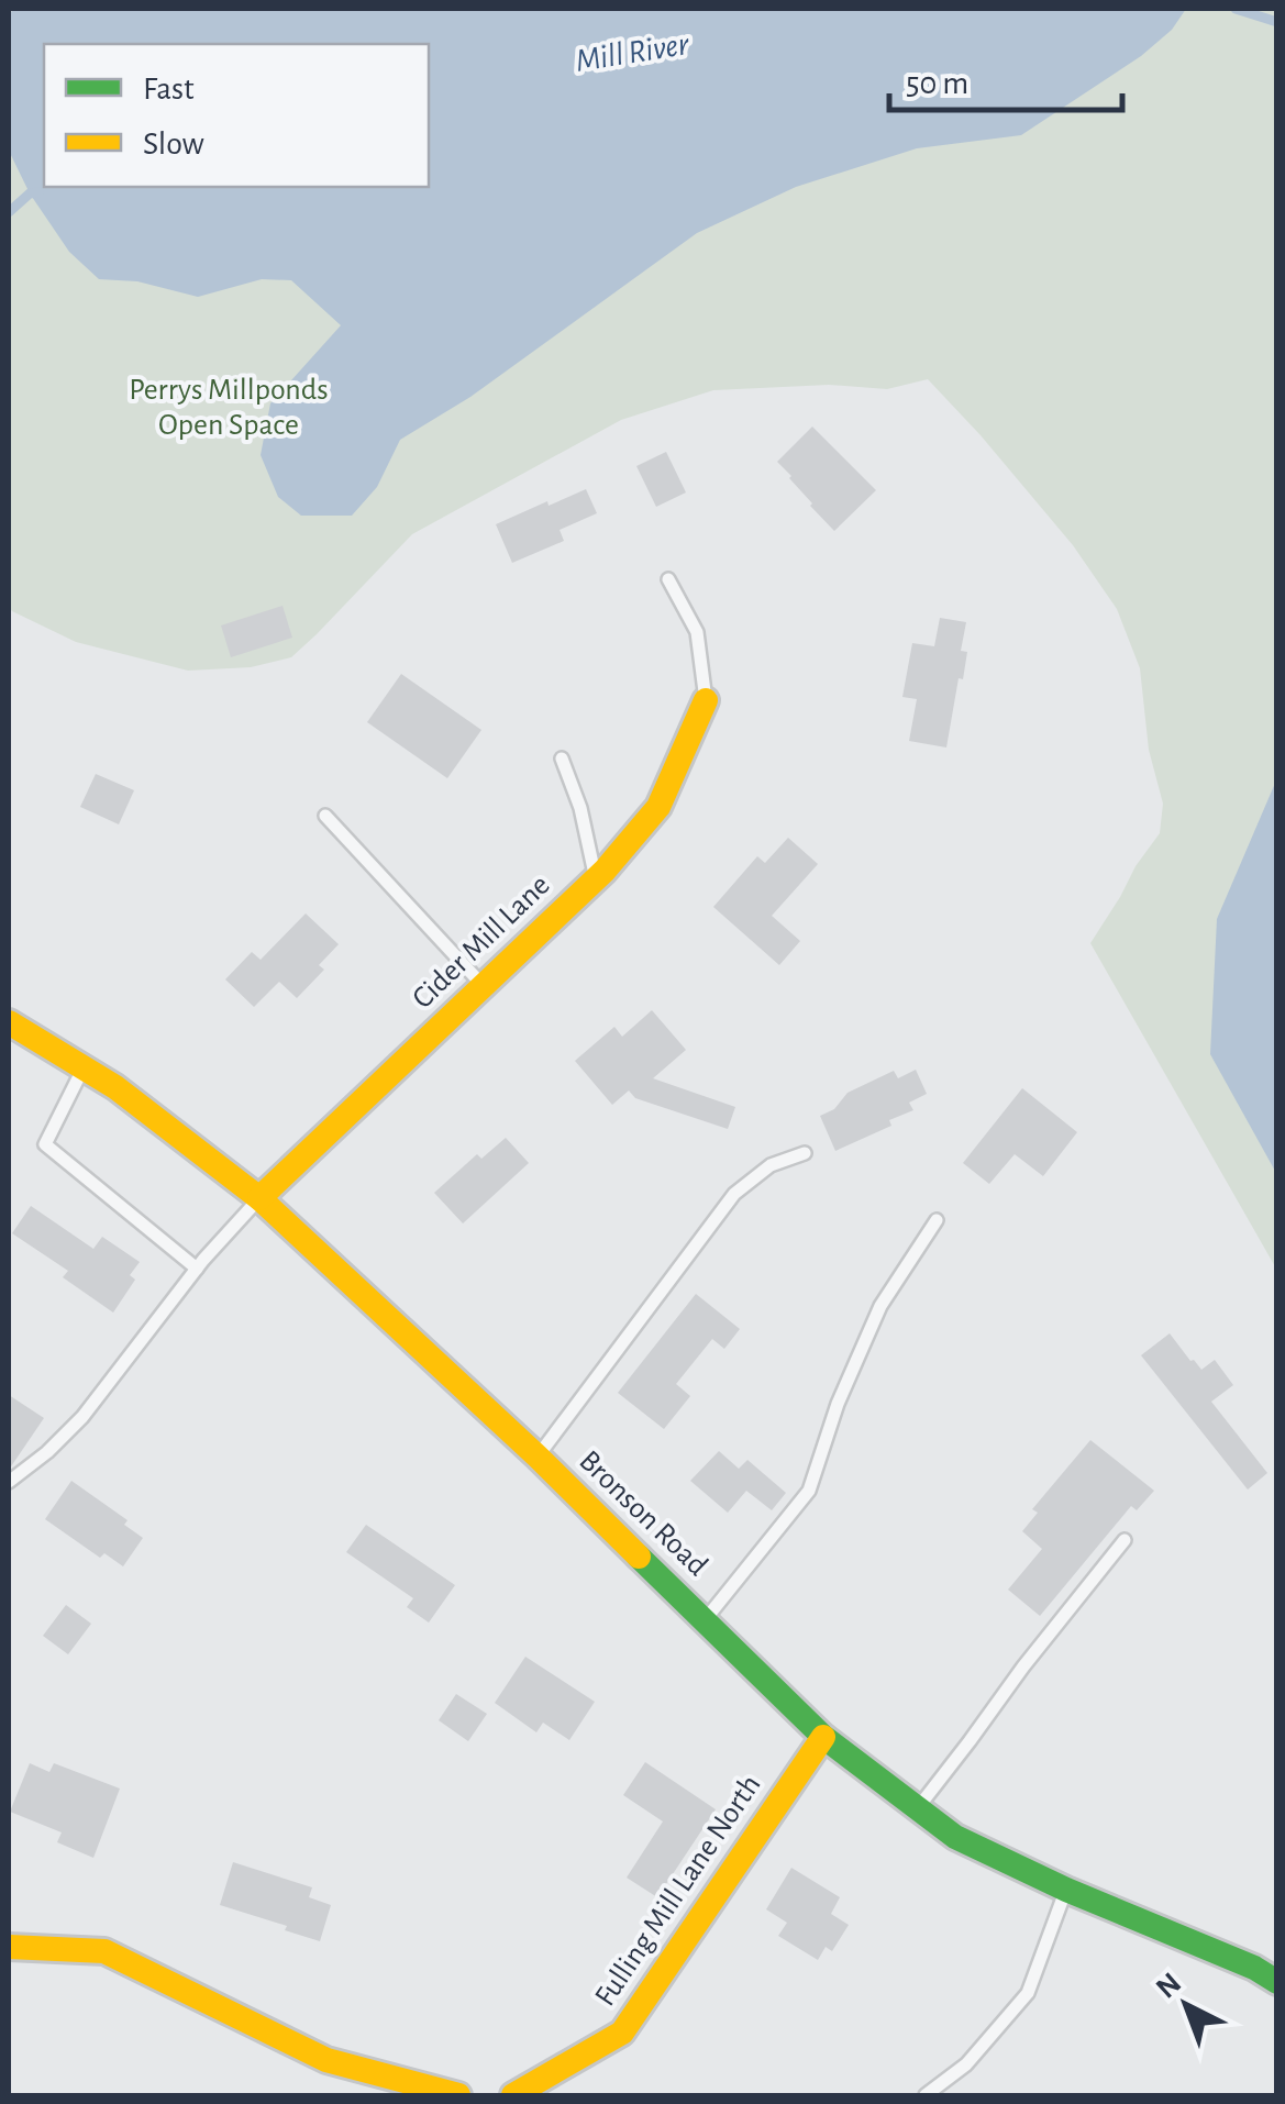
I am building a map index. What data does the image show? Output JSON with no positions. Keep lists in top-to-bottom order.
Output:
{
  "streets": {
    "street": ["Cider Mill Lane", "Bronson Road", "Fulling Mill Lane North"]
  },
  "crossings": [
    ["Cider Mill Lane", "Bronson Road"],
    ["Bronson Road", "Fulling Mill Lane North"]
  ],
  "water": ["Mill River"],
  "parks": ["Perrys Millponds Open Space"],
  "legend": ["Fast", "Slow"],
  "scale_bar": "50 m",
  "north": "top left"
}
